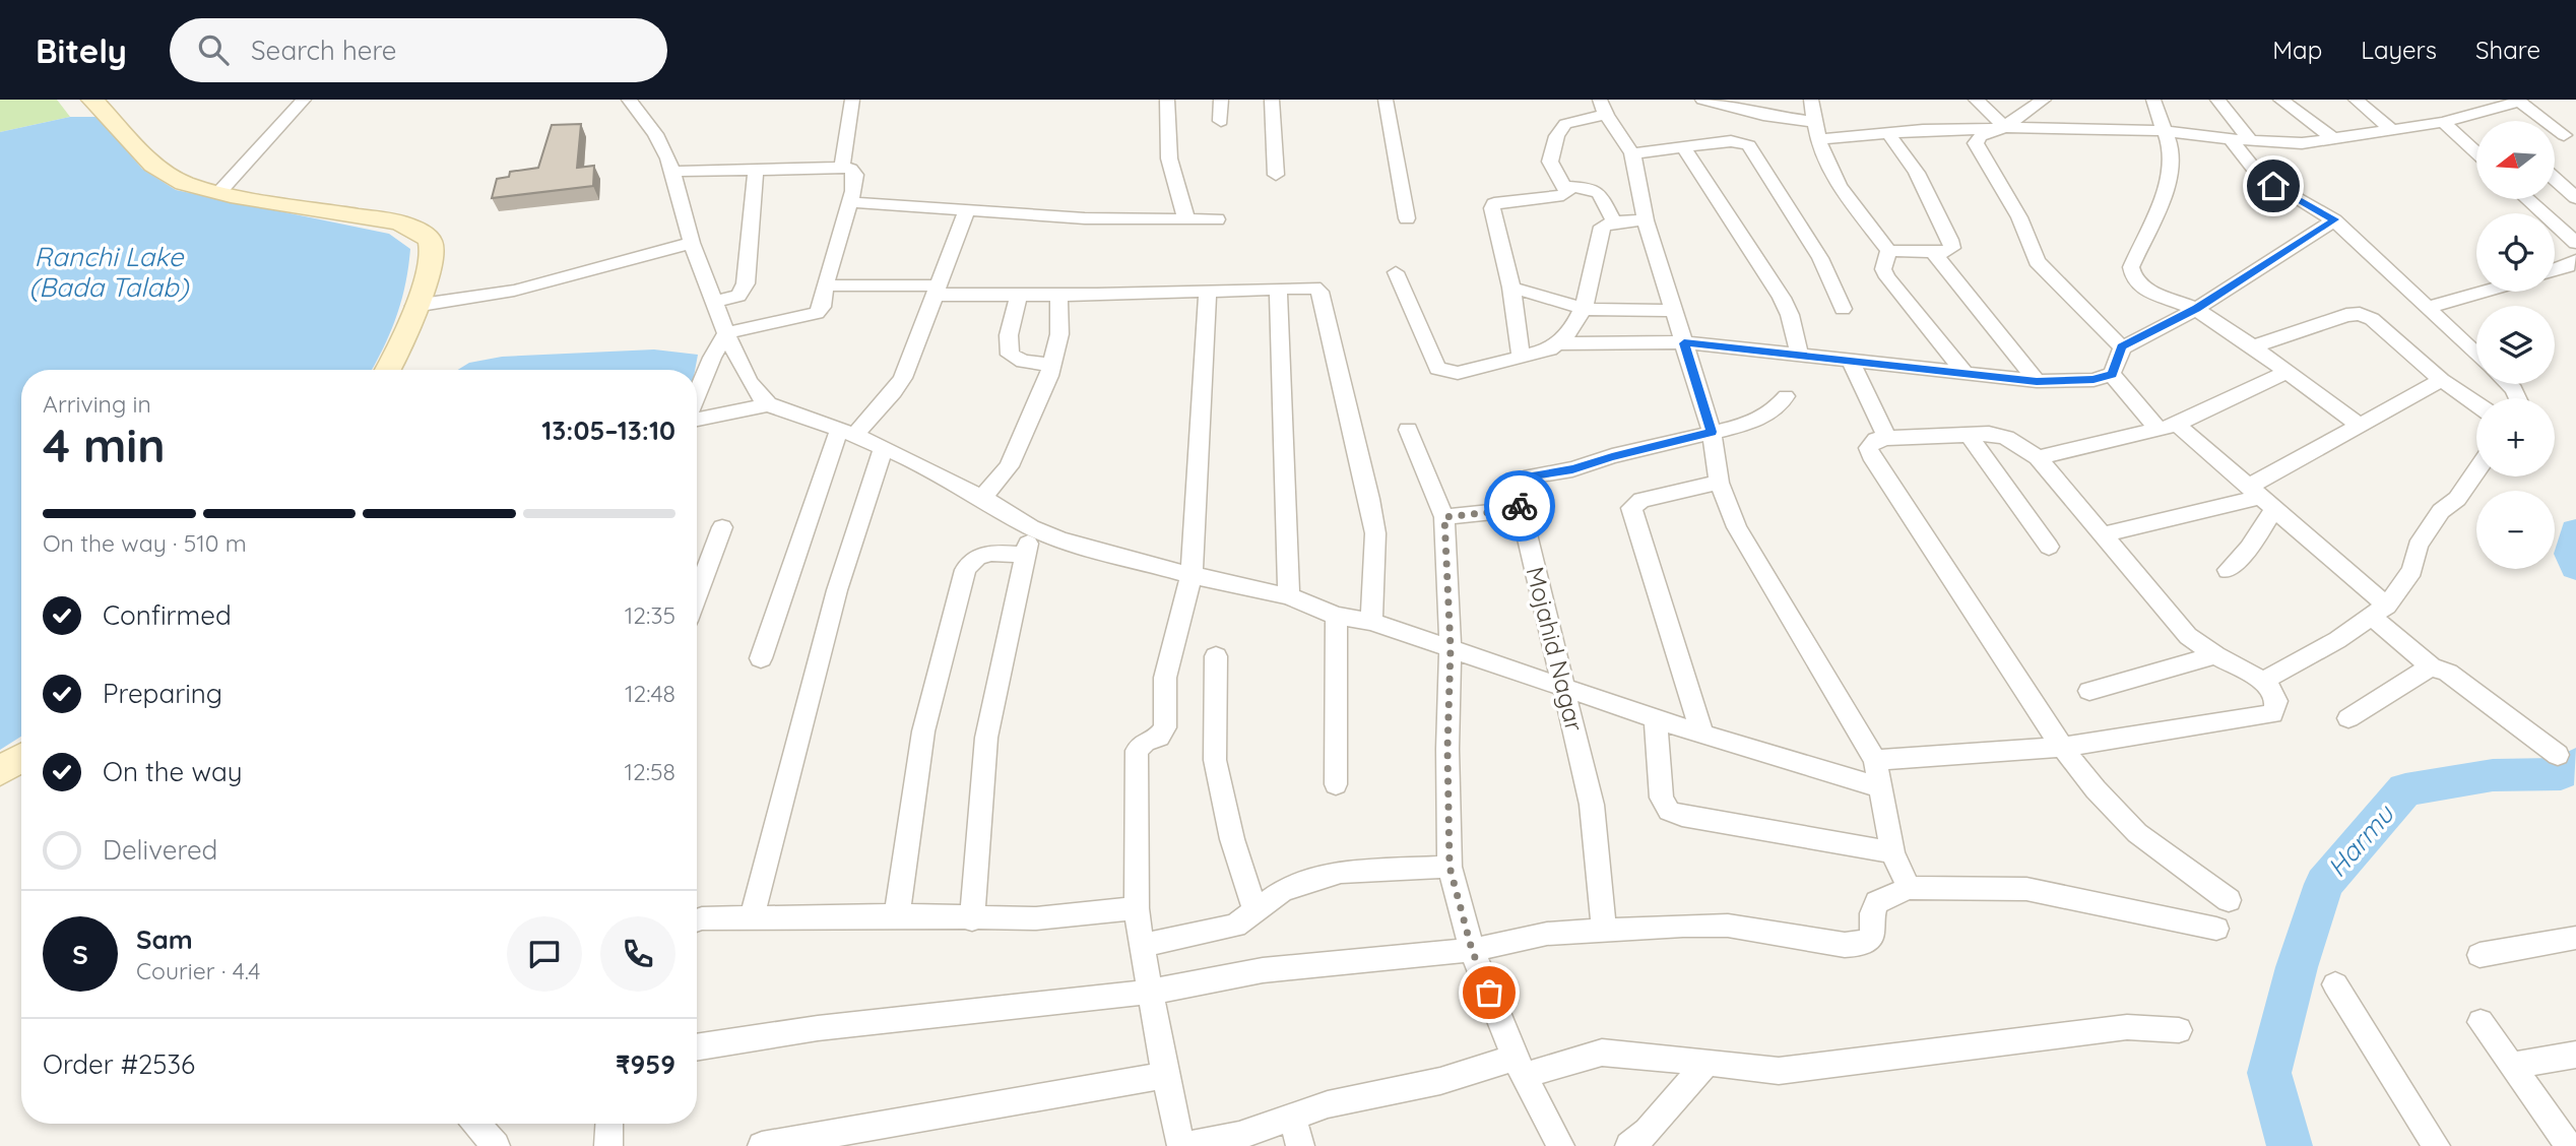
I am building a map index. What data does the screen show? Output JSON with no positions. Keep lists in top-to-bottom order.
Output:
{
  "streets": {
    "street": ["Mojahid Nagar"]
  },
  "water": ["Ranchi Lake (Bada Talab)", "Harmu"],
  "north": "left",
  "page": {
    "header": "Bitely",
    "search": "Search here",
    "nav": ["Map", "Layers", "Share"],
    "map_buttons": ["+", "−"],
    "heading": ["4 min", "Arriving in", "13:05–13:10"],
    "panel": [
      "Sam",
      "Courier · 4.4",
      "Order #2536",
      "₹959"
    ],
    "bar": "On the way · 510 m",
    "list": [
      ["Confirmed", "12:35"],
      ["Preparing", "12:48"],
      ["On the way", "12:58"],
      "Delivered"
    ],
    "round": "S"
  }
}
